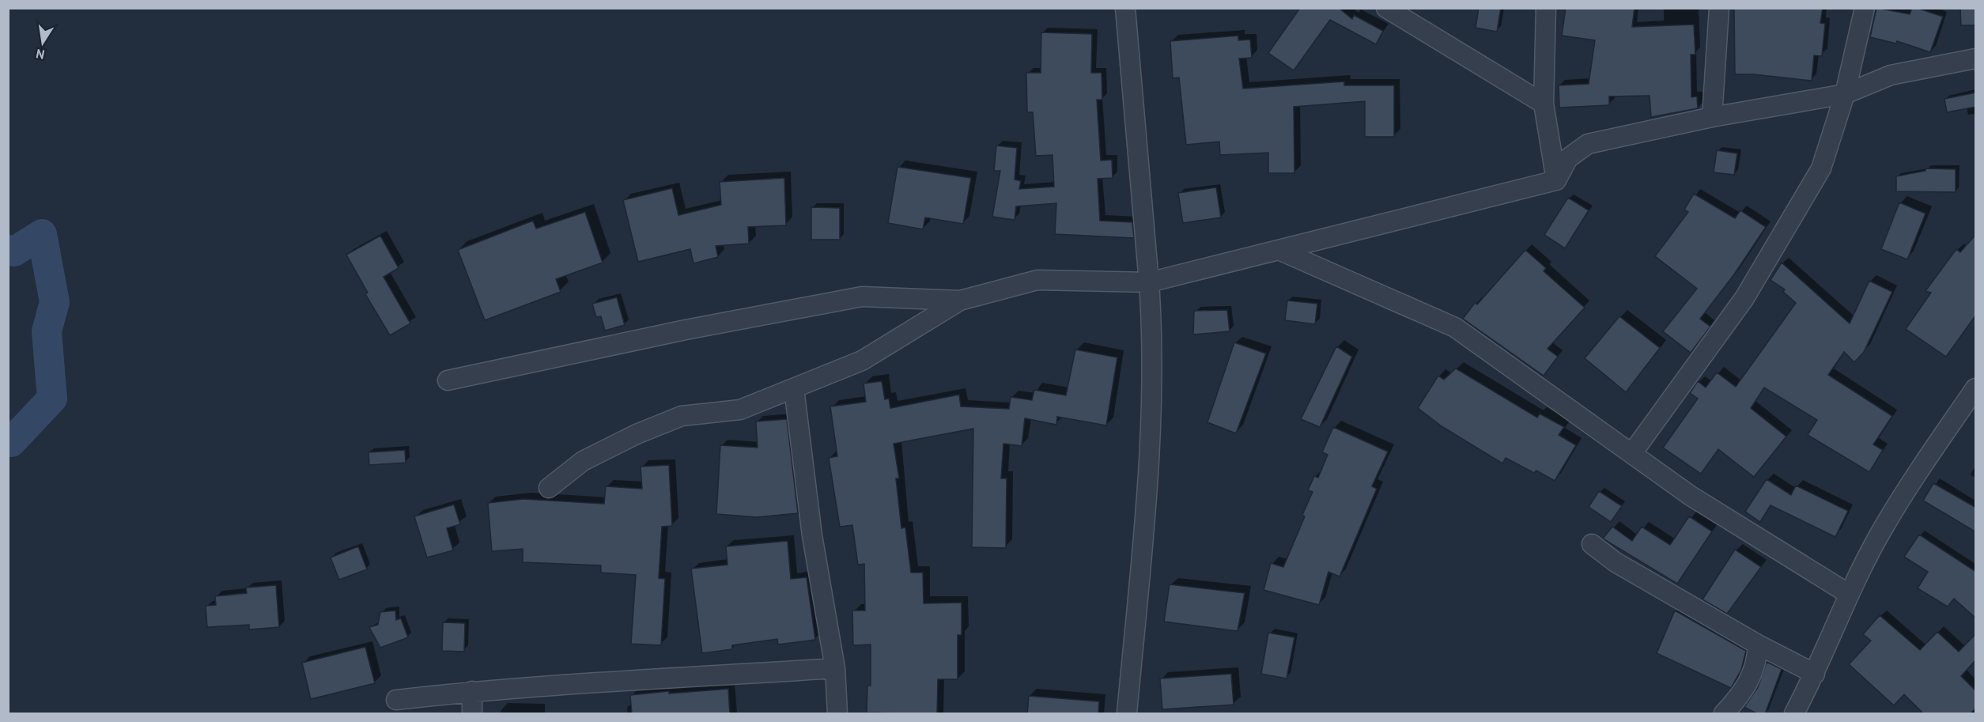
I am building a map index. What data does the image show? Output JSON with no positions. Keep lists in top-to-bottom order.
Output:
{
  "north": "bottom"
}
